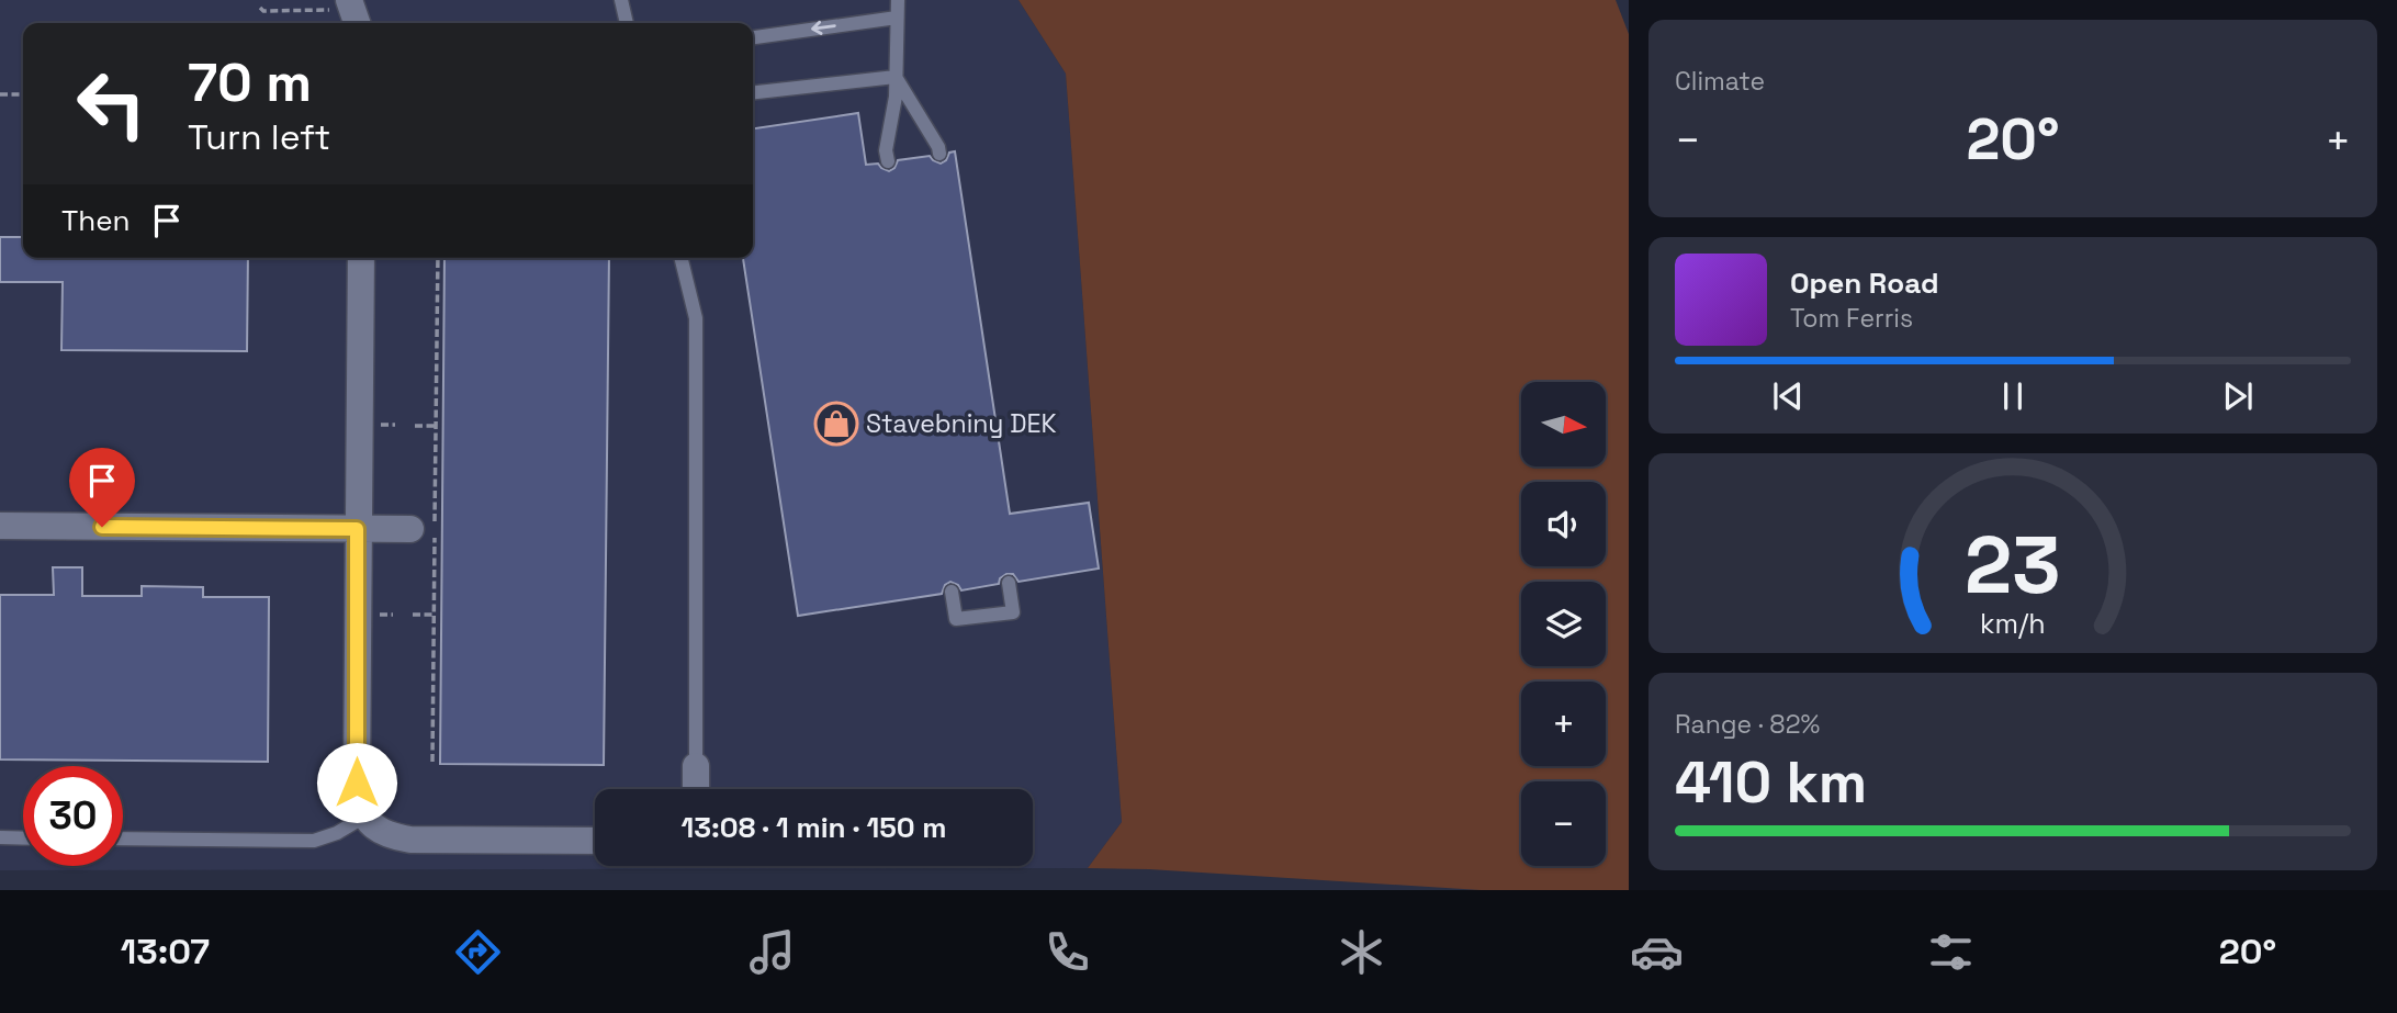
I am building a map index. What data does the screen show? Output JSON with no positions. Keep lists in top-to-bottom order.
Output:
{
  "places": {
    "shop": ["Stavebniny DEK"]
  },
  "north": "right",
  "page": {
    "tile": [
      "Climate",
      ["Range · 82%", "410 km"]
    ],
    "turn": ["70 m", "Turn left"],
    "heat": ["−", "20°", "+"],
    "then": "Then",
    "song": ["Open Road", "Tom Ferris"],
    "map_buttons": ["+", "−"],
    "limit": "30",
    "trip": "13:08 · 1 min · 150 m",
    "tabs": ["13:07", "20°"],
    "gauge": ["23", "km/h"]
  }
}
